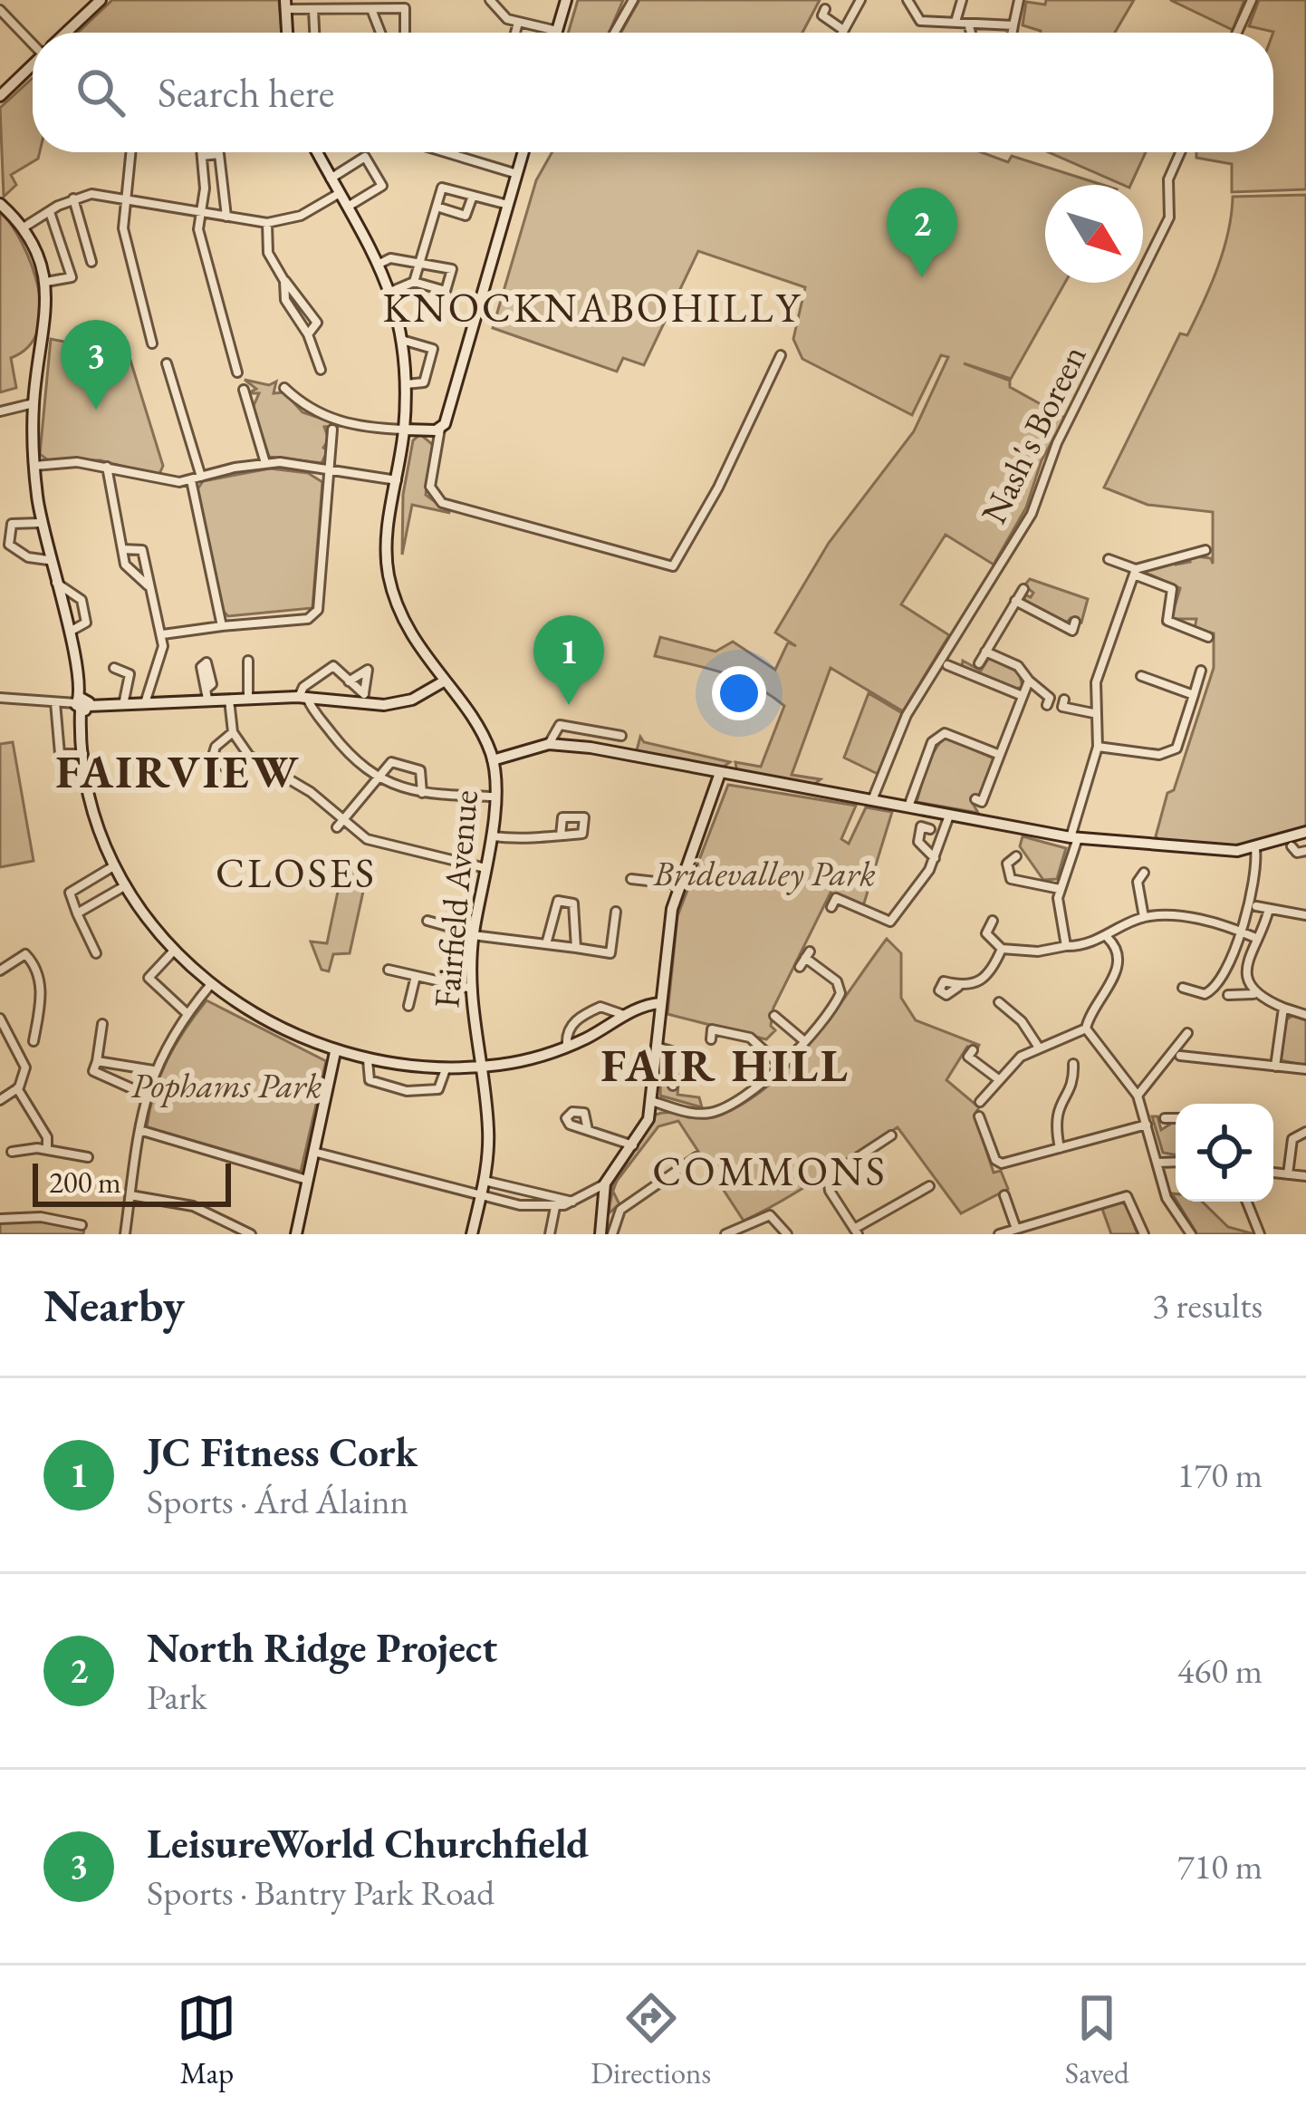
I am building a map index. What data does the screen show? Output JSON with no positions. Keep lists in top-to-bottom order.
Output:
{
  "streets": {
    "street": ["Nash's Boreen", "Fairfield Avenue"]
  },
  "districts": [
    "KNOCKNABOHILLY",
    "FAIRVIEW",
    "CLOSES",
    "FAIR HILL",
    "COMMONS"
  ],
  "parks": ["Bridevalley Park", "Pophams Park"],
  "scale_bar": "200 m",
  "north": "bottom right",
  "page": {
    "search": "Search here",
    "pins": ["2", "3", "1"],
    "scale": "200 m",
    "heading": ["Nearby", "3 results"],
    "list": [
      {
        "mark": "1",
        "name": "JC Fitness Cork",
        "note": "Sports · Árd Álainn",
        "value": "170 m"
      },
      {
        "mark": "2",
        "name": "North Ridge Project",
        "note": "Park",
        "value": "460 m"
      },
      {
        "mark": "3",
        "name": "LeisureWorld Churchfield",
        "note": "Sports · Bantry Park Road",
        "value": "710 m"
      }
    ],
    "nav": ["Map", "Directions", "Saved"]
  }
}
